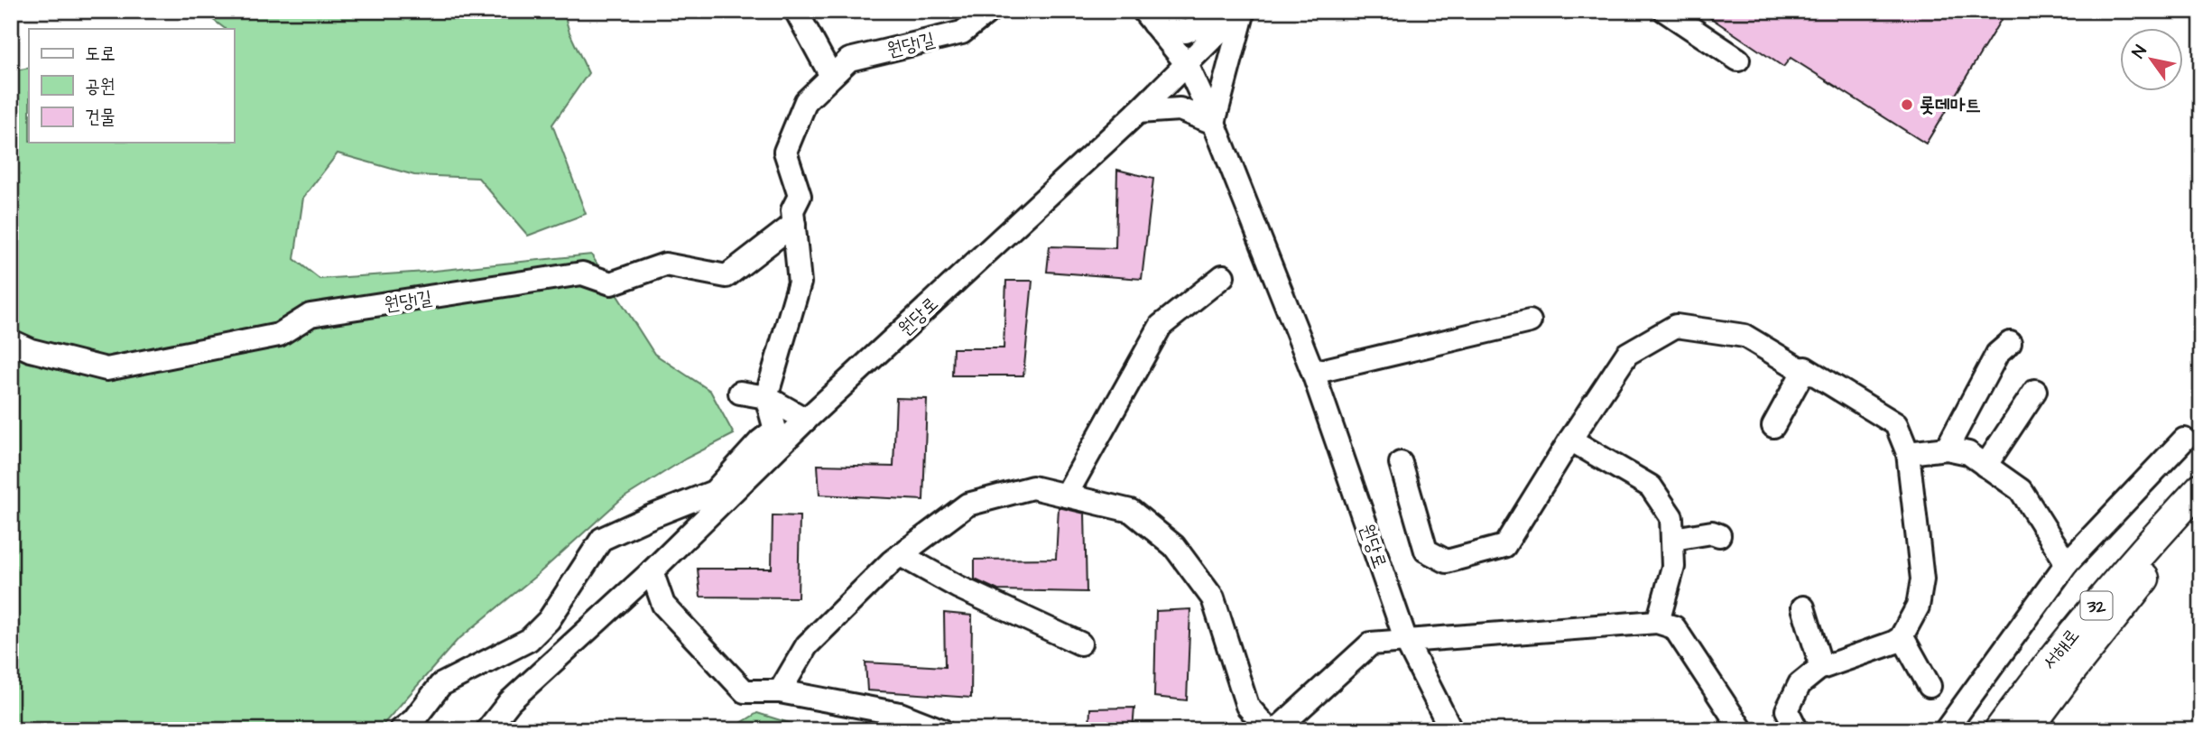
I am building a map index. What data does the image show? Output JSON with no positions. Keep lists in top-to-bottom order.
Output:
{
  "streets": {
    "main road": ["32", "서해로"],
    "street": ["원당1길", "원당로"]
  },
  "places": ["롯데마트"],
  "legend": ["도로", "공원", "건물"],
  "north": "top left"
}
